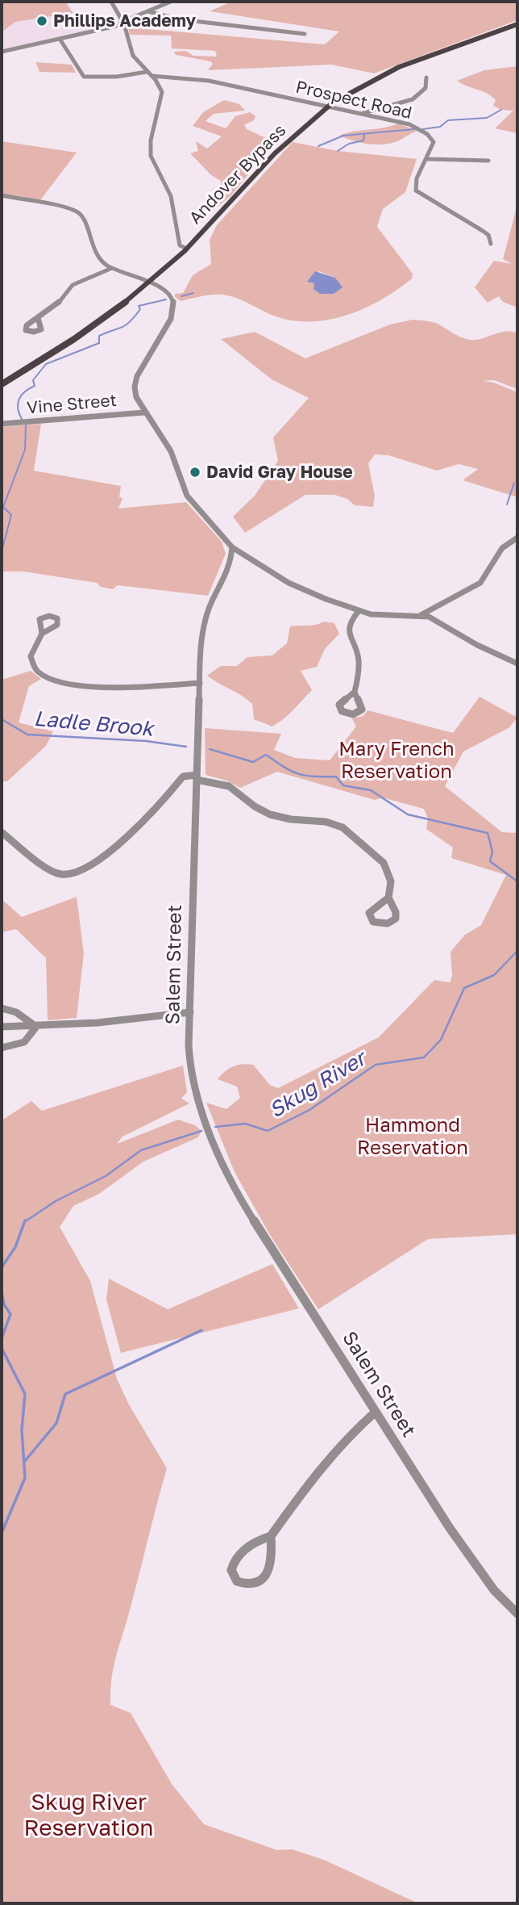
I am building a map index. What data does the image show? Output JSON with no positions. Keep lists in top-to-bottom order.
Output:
{
  "streets": {
    "main road": ["Andover Bypass"],
    "street": ["Prospect Road", "Vine Street", "Salem Street"]
  },
  "crossings": [
    ["Prospect Road", "Andover Bypass"]
  ],
  "water": ["Ladle Brook", "Skug River"],
  "parks": ["Mary French Reservation", "Hammond Reservation", "Skug River Reservation"],
  "places": ["Phillips Academy", "David Gray House"]
}
